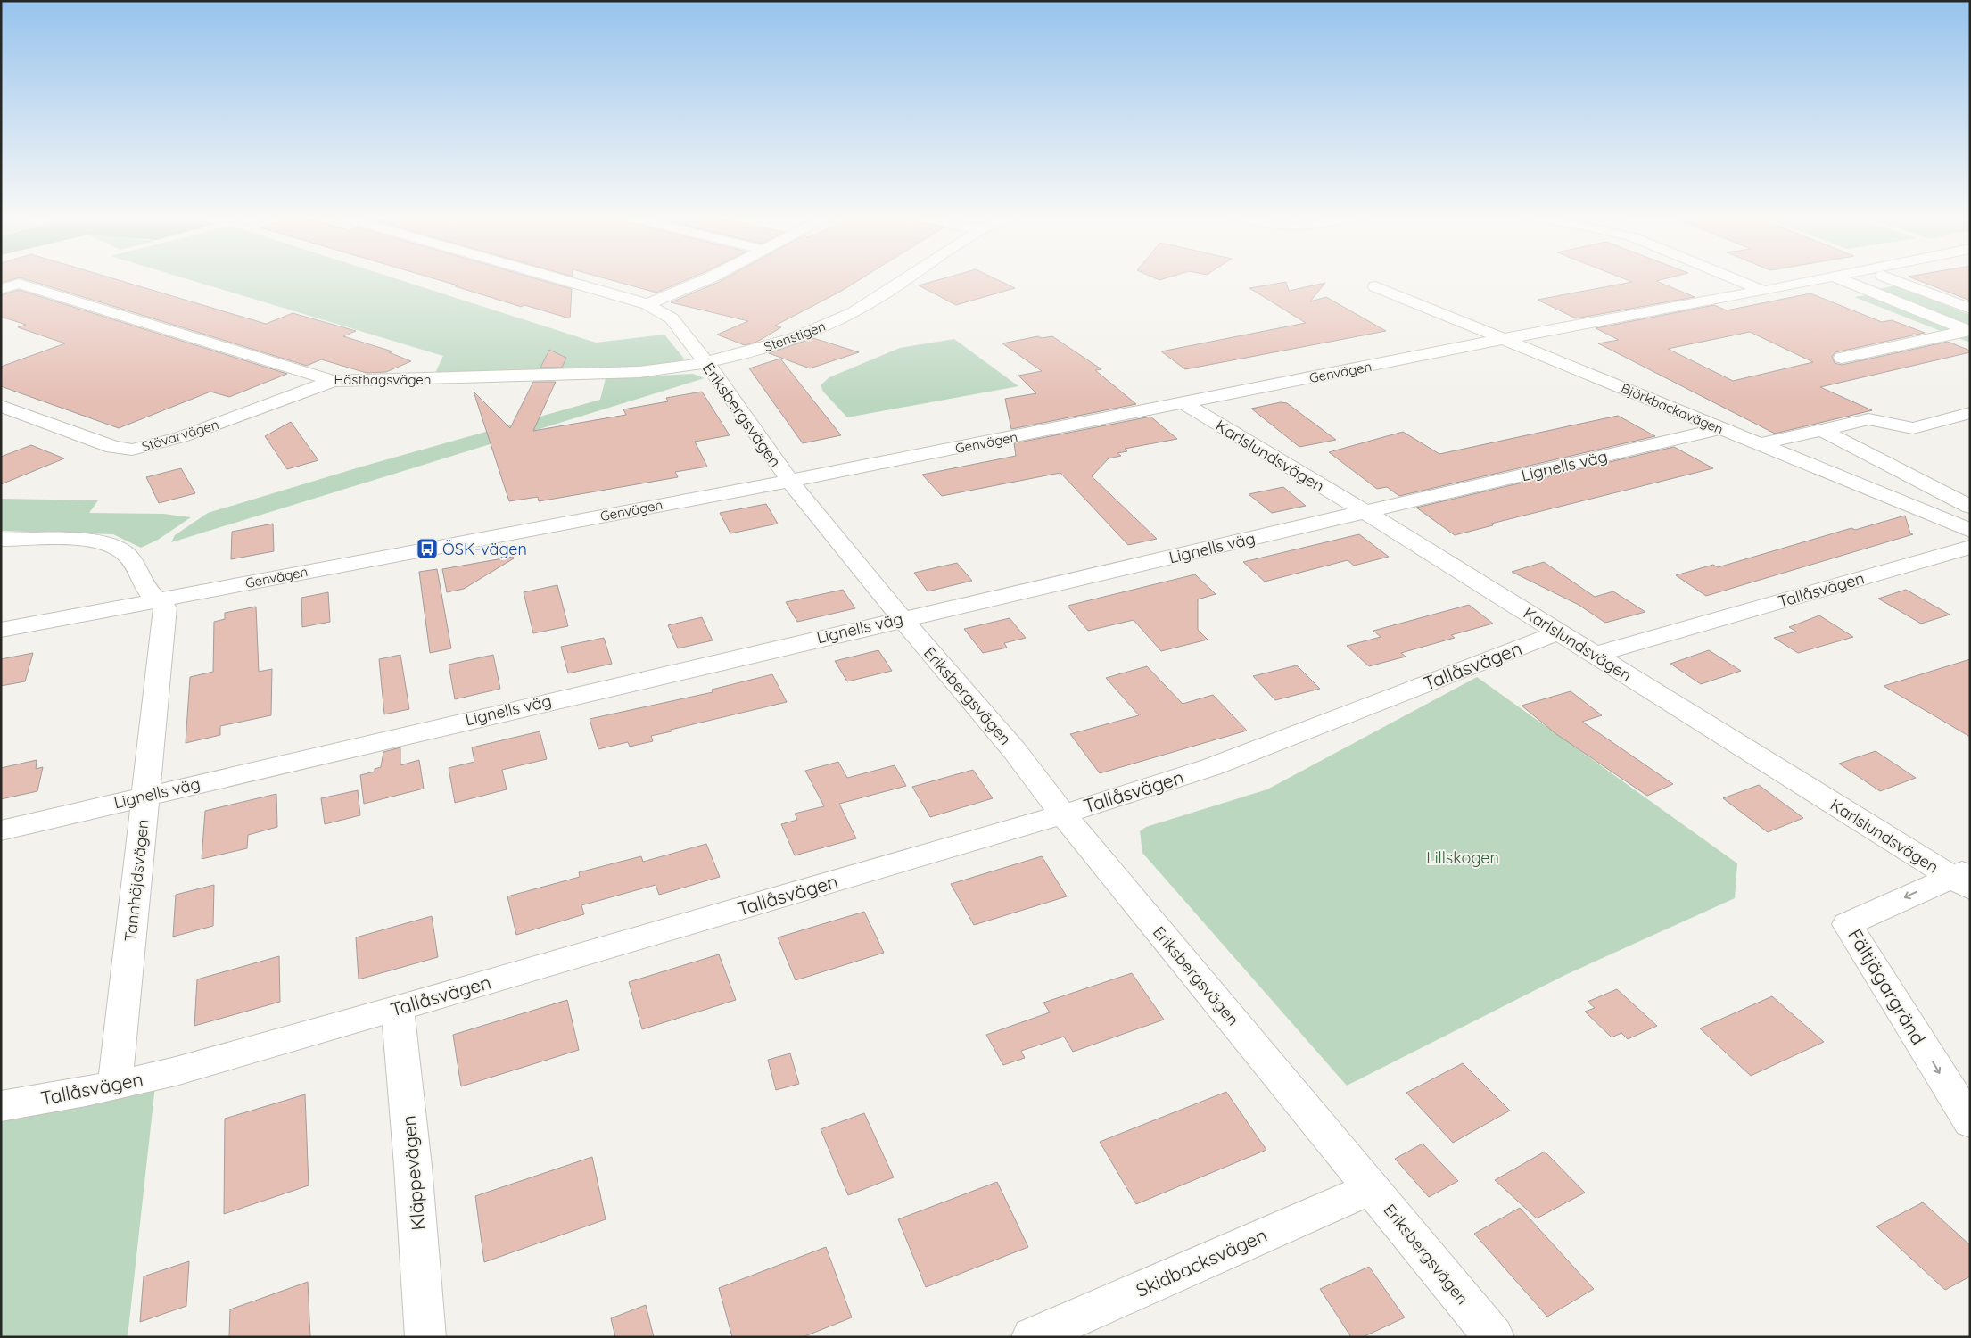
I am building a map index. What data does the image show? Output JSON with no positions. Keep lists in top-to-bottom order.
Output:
{
  "streets": {
    "street": [
      "Stenstigen",
      "Genvägen",
      "Hästhagsvägen",
      "Björkbackavägen",
      "Eriksbergsvägen",
      "Stövarvägen",
      "Karlslundsvägen",
      "Lignells väg",
      "Tallåsvägen",
      "Tannhöjdsvägen",
      "Fältjägargränd",
      "Kläppevägen",
      "Skidbacksvägen"
    ]
  },
  "crossings": [
    ["Stenstigen", "Hästhagsvägen"],
    ["Stenstigen", "Eriksbergsvägen"],
    ["Genvägen", "Björkbackavägen"],
    ["Genvägen", "Eriksbergsvägen"],
    ["Genvägen", "Karlslundsvägen"],
    ["Genvägen", "Tannhöjdsvägen"],
    ["Hästhagsvägen", "Eriksbergsvägen"],
    ["Hästhagsvägen", "Stövarvägen"],
    ["Björkbackavägen", "Lignells väg"],
    ["Eriksbergsvägen", "Lignells väg"],
    ["Eriksbergsvägen", "Tallåsvägen"],
    ["Eriksbergsvägen", "Skidbacksvägen"],
    ["Karlslundsvägen", "Lignells väg"],
    ["Karlslundsvägen", "Tallåsvägen"],
    ["Karlslundsvägen", "Fältjägargränd"],
    ["Lignells väg", "Tannhöjdsvägen"],
    ["Tallåsvägen", "Tannhöjdsvägen"],
    ["Tallåsvägen", "Kläppevägen"]
  ],
  "parks": ["Lillskogen"],
  "places": {
    "bus stop": ["ÖSK-vägen"]
  }
}
